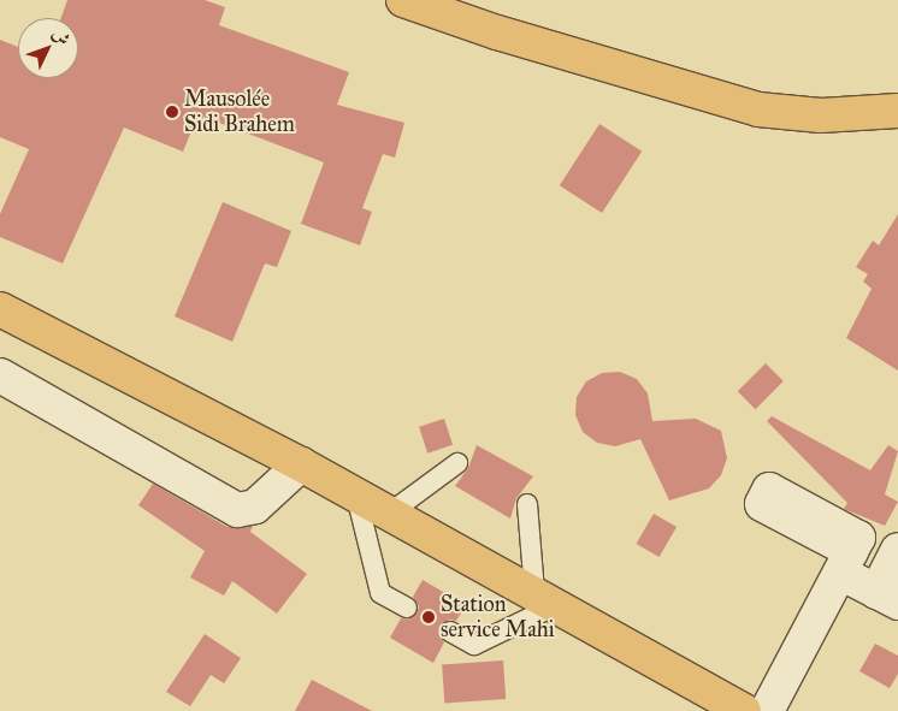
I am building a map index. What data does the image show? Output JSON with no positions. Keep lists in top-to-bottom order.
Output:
{
  "places": ["Mausolée Sidi Brahem", "Station service Mahi"],
  "north": "top right"
}
